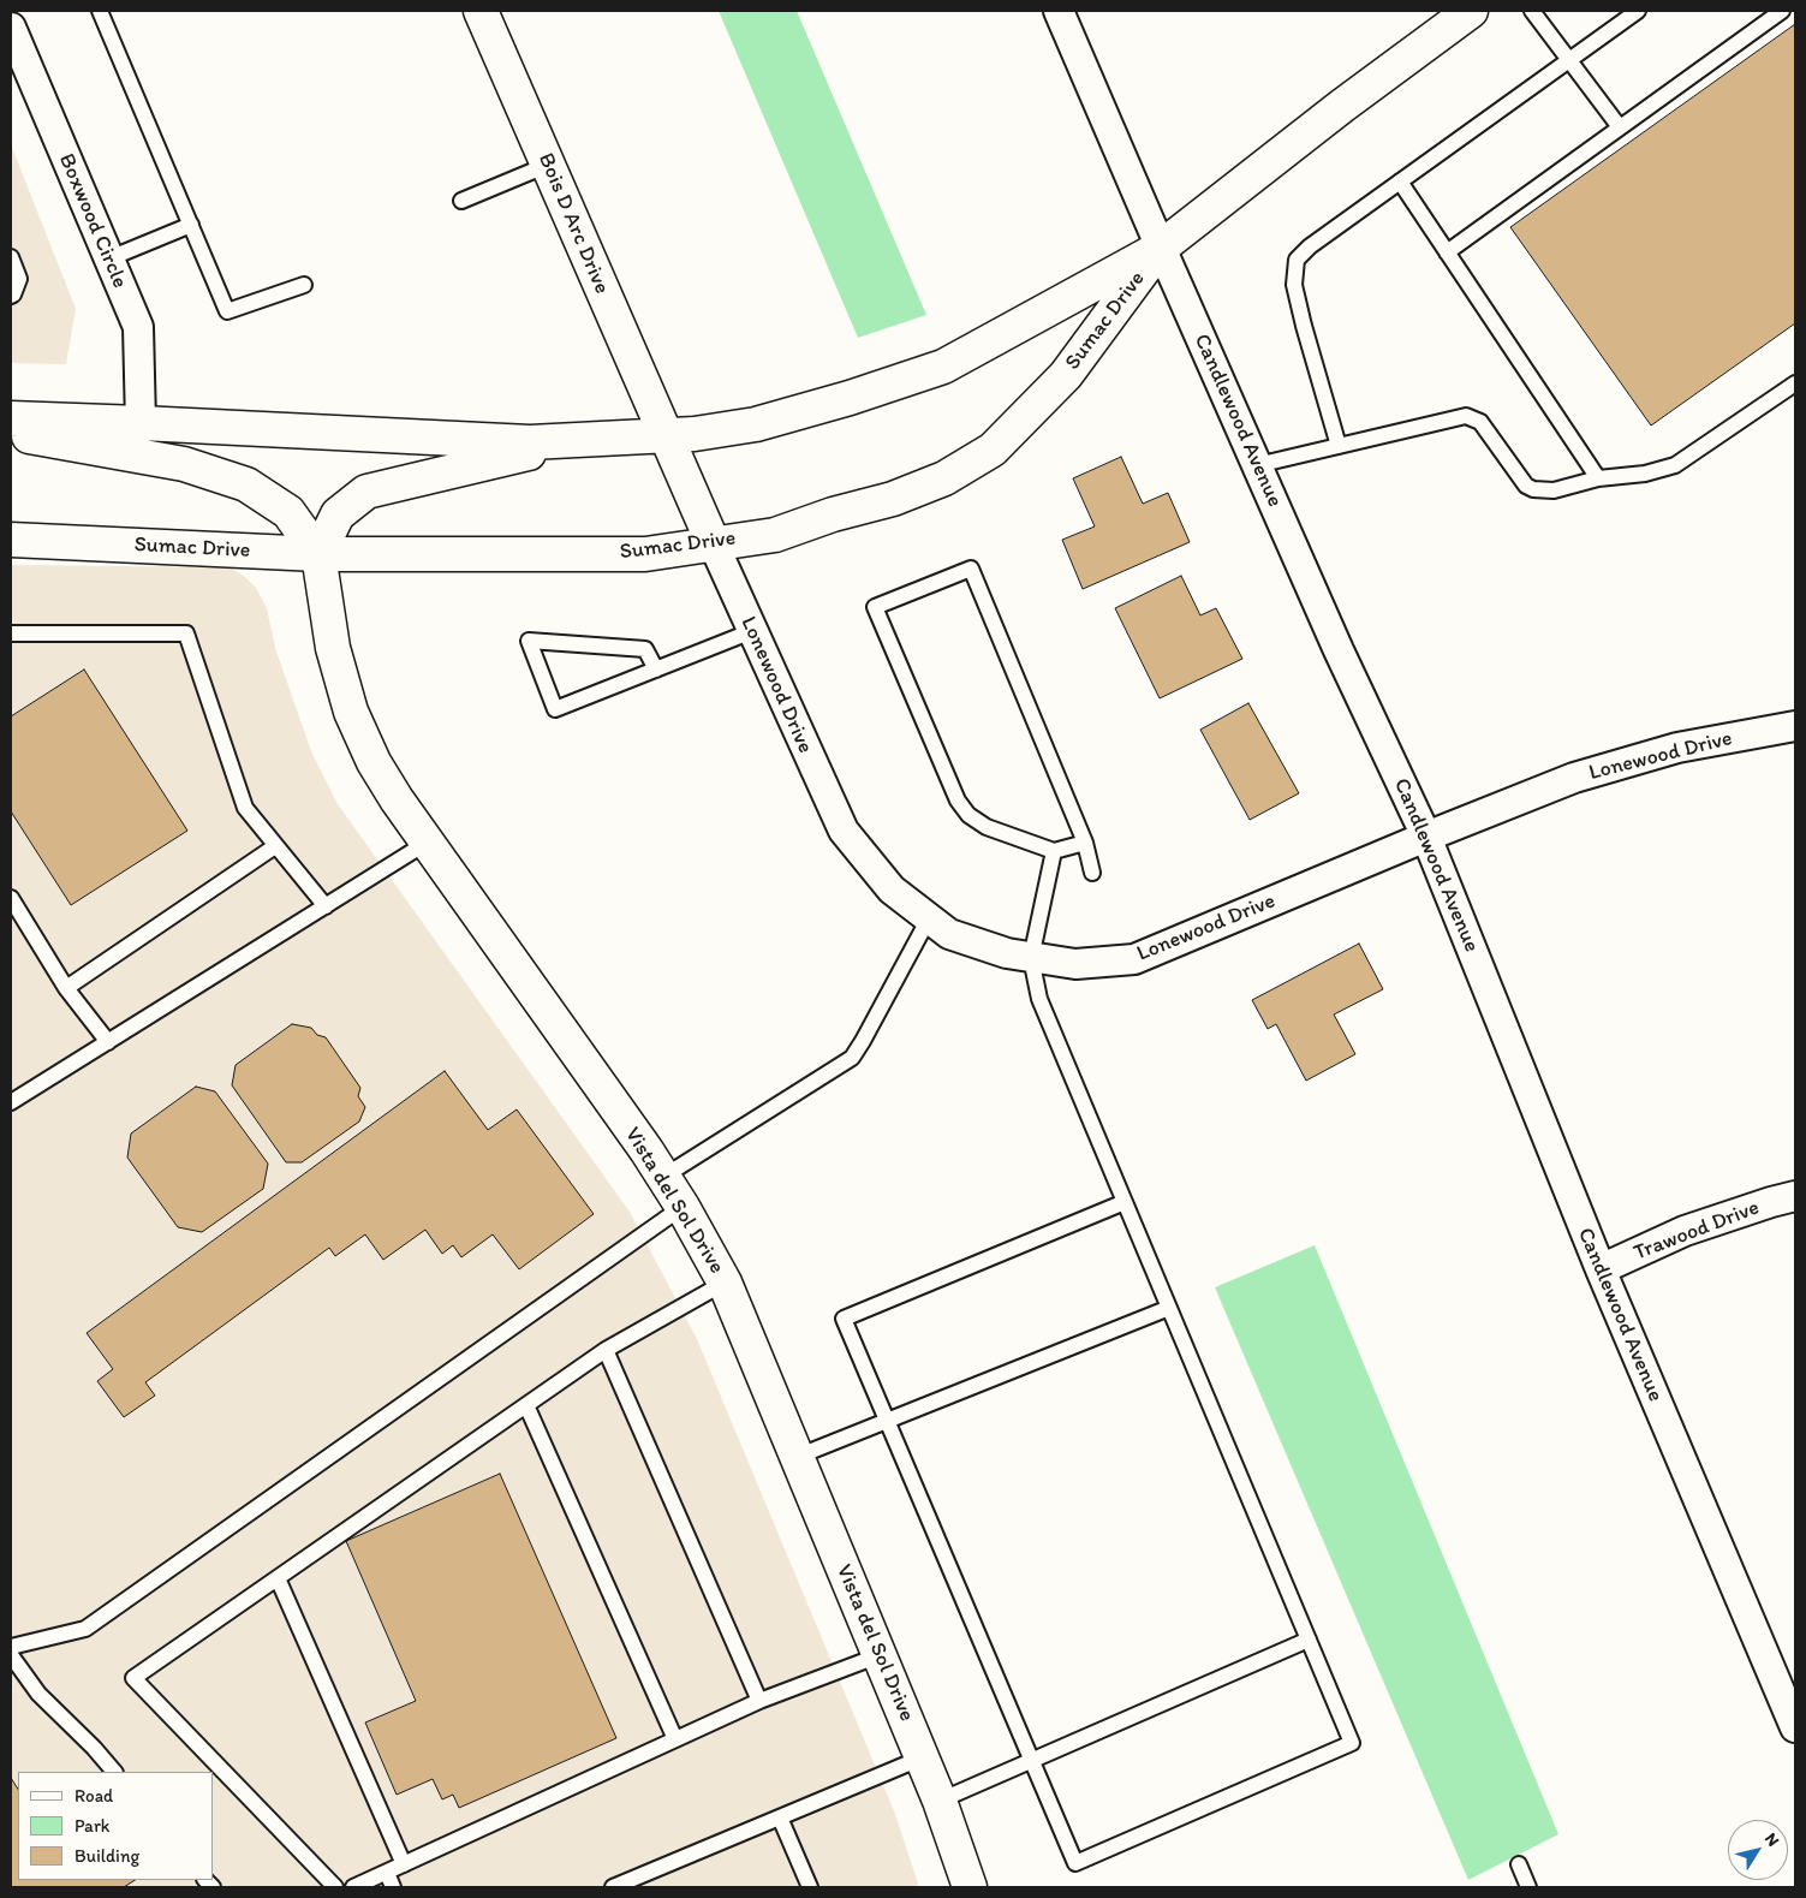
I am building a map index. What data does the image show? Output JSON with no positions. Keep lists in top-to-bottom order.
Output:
{
  "streets": {
    "street": [
      "Boxwood Circle",
      "Bois D Arc Drive",
      "Sumac Drive",
      "Candlewood Avenue",
      "Lonewood Drive",
      "Vista del Sol Drive",
      "Trawood Drive"
    ]
  },
  "crossings": [
    ["Boxwood Circle", "Sumac Drive"],
    ["Bois D Arc Drive", "Sumac Drive"],
    ["Bois D Arc Drive", "Lonewood Drive"],
    ["Sumac Drive", "Candlewood Avenue"],
    ["Sumac Drive", "Lonewood Drive"],
    ["Sumac Drive", "Vista del Sol Drive"],
    ["Candlewood Avenue", "Lonewood Drive"],
    ["Candlewood Avenue", "Trawood Drive"]
  ],
  "legend": ["Road", "Park", "Building"],
  "north": "top right"
}
